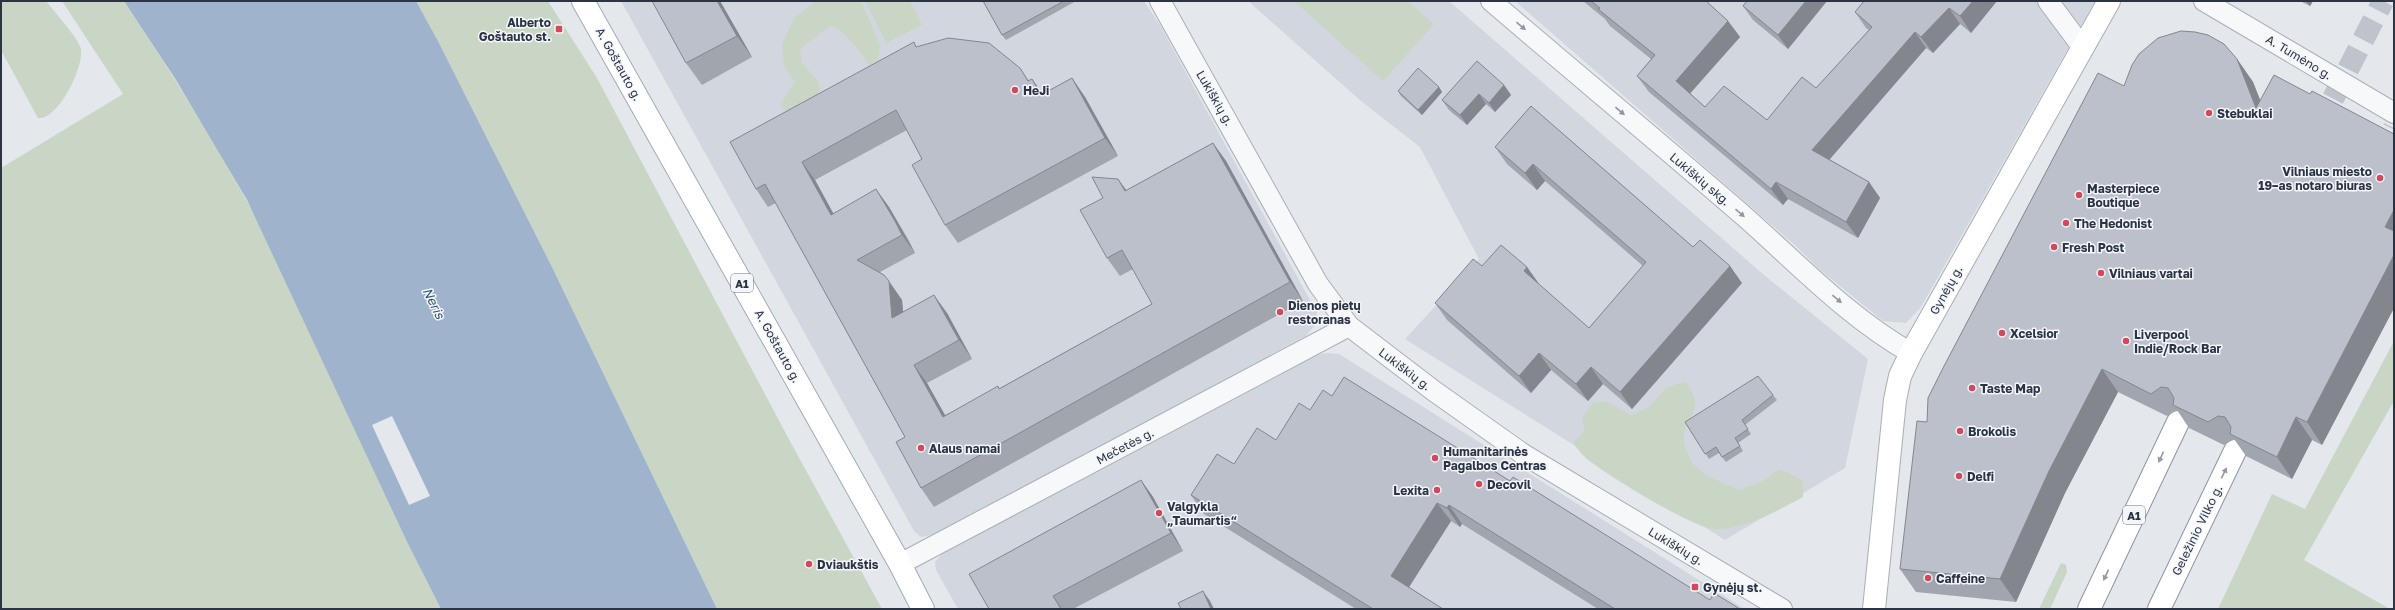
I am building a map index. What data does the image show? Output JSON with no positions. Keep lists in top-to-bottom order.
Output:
{
  "streets": {
    "main road": [
      "A. Goštauto g.",
      "A1",
      "Gynėjų g.",
      "Geležinio Vilko g."
    ],
    "street": [
      "A. Tumėno g.",
      "Lukiškių g.",
      "Lukiškių skg.",
      "Mečetės g."
    ]
  },
  "crossings": [
    ["A. Goštauto g.", "Mečetės g."],
    ["Lukiškių g.", "Mečetės g."],
    ["Lukiškių skg.", "Gynėjų g."]
  ],
  "one_way": ["Lukiškių skg."],
  "water": ["Neris"],
  "places": {
    "transit": ["Alberto Goštauto st.", "Gynėjų st."],
    "other": [
      "HeJi",
      "Stebuklai",
      "Vilniaus miesto 19–as notaro biuras",
      "Masterpiece Boutique",
      "The Hedonist",
      "Fresh Post",
      "Vilniaus vartai",
      "Dienos pietų restoranas",
      "Xcelsior",
      "Liverpool Indie/Rock Bar",
      "Taste Map",
      "Brokolis",
      "Alaus namai",
      "Humanitarinės Pagalbos Centras",
      "Delfi",
      "Decovil",
      "Lexita",
      "Valgykla „Taumartis“",
      "Dviaukštis",
      "Caffeine"
    ]
  }
}
